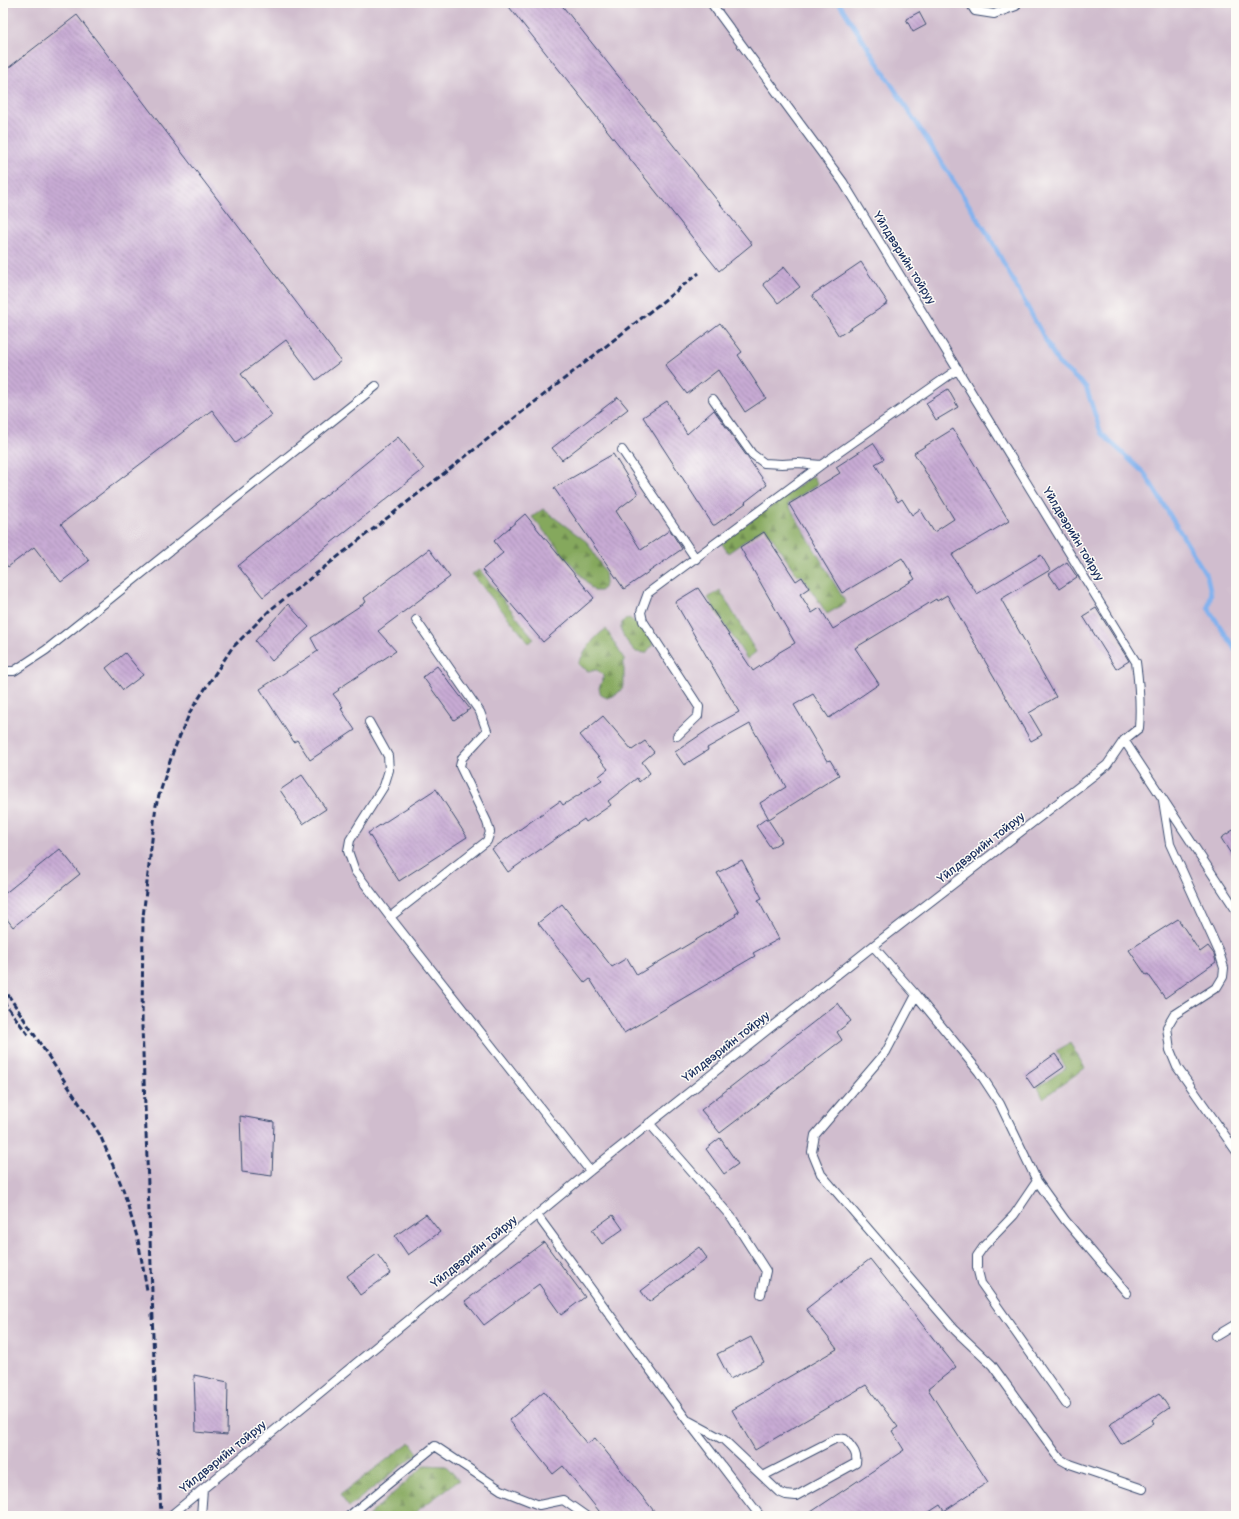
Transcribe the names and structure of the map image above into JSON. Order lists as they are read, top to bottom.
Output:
{
  "streets": {
    "lane": ["Үйлдвэрийн тойруу"]
  }
}
